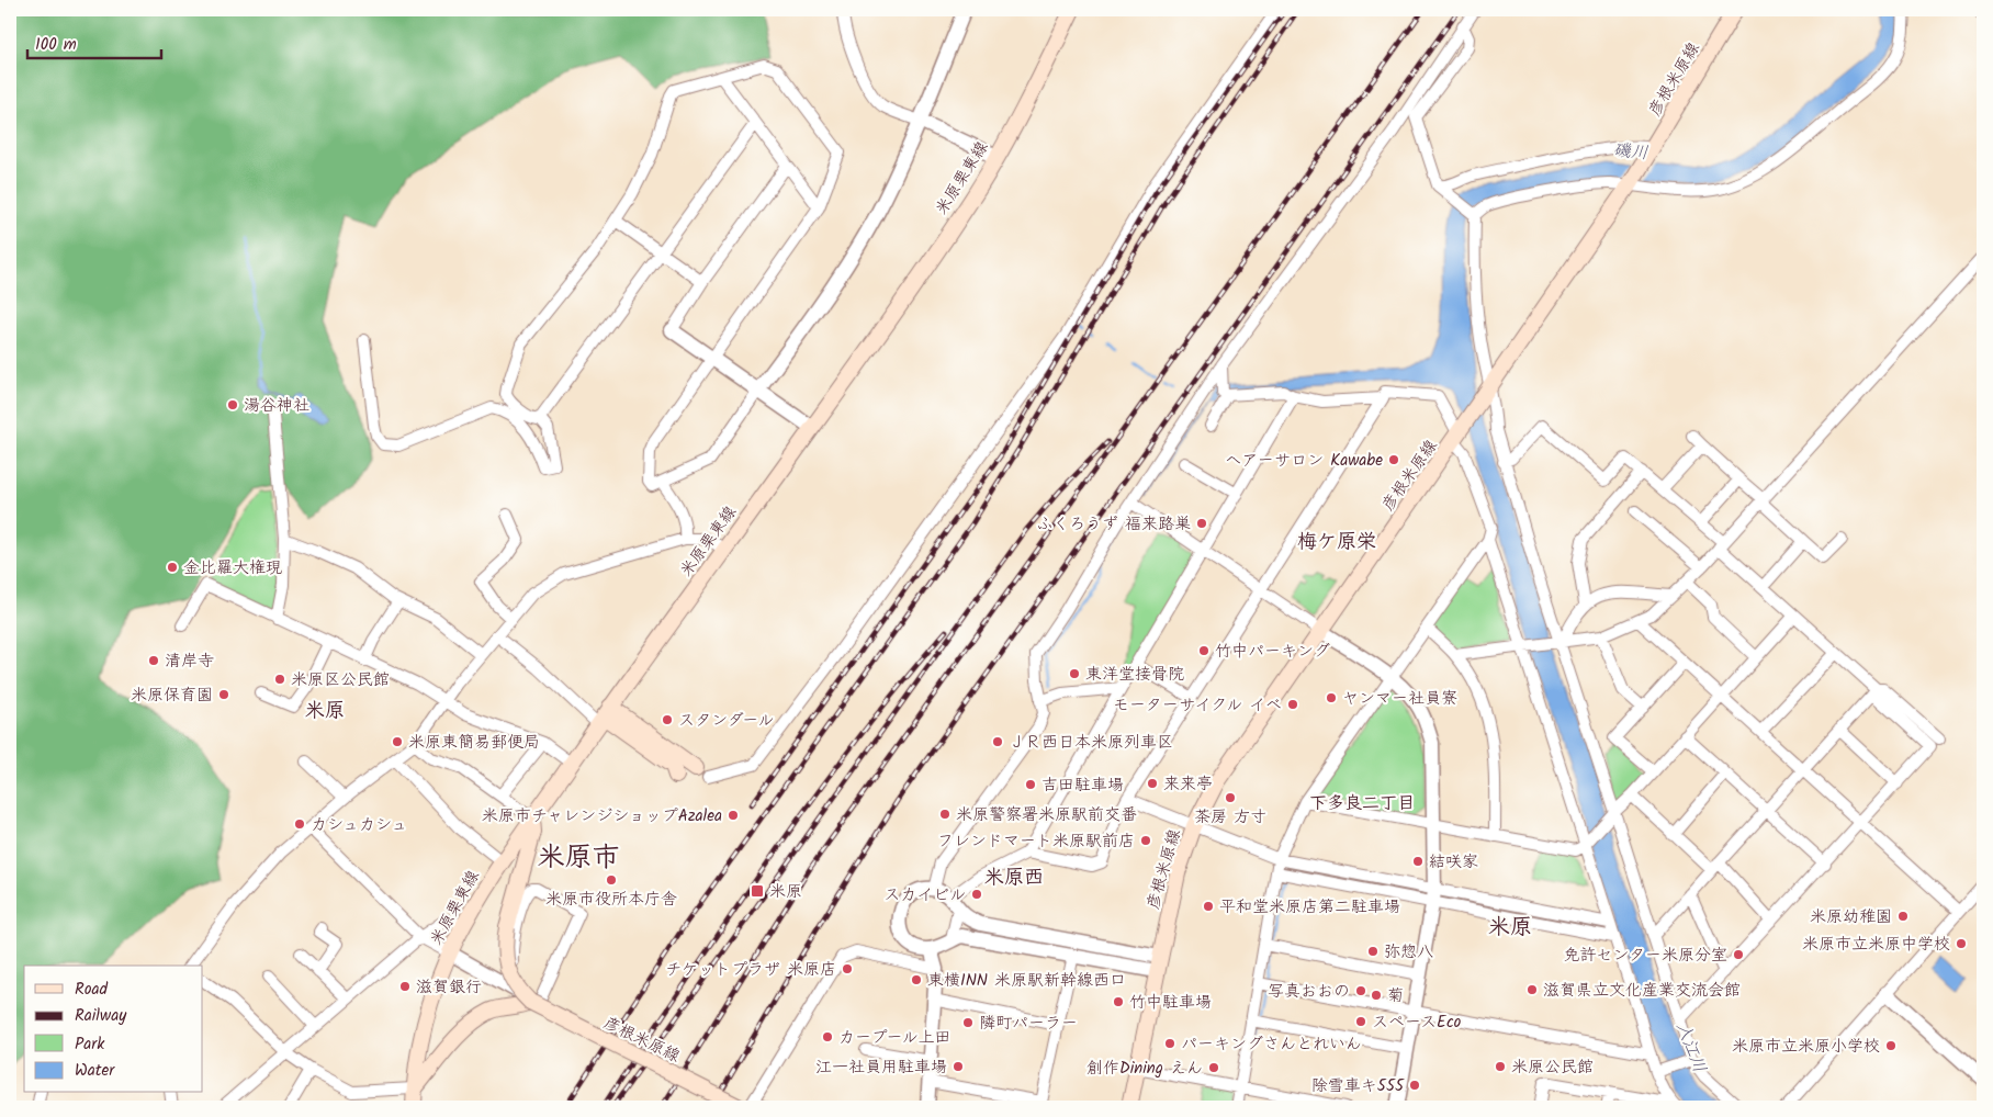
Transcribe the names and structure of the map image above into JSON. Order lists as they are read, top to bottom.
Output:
{
  "streets": {
    "main road": ["彦根米原線", "米原栗東線"]
  },
  "crossings": [
    ["彦根米原線", "米原栗東線"]
  ],
  "districts": [
    "梅ケ原栄",
    "米原",
    "下多良二丁目",
    "米原市",
    "米原西",
    "米原"
  ],
  "water": ["磯川", "入江川"],
  "places": {
    "other": [
      "湯谷神社",
      "ヘアーサロン Kawabe",
      "ふくろうず 福来路巣",
      "金比羅大権現",
      "竹中パーキング",
      "清岸寺",
      "東洋堂接骨院",
      "米原区公民館",
      "米原保育園",
      "ヤンマー社員寮",
      "モーターサイクル イベ",
      "スタンダール",
      "米原東簡易郵便局",
      "ＪＲ西日本米原列車区",
      "来来亭",
      "吉田駐車場",
      "茶房 方寸",
      "米原警察署米原駅前交番",
      "米原市チャレンジショップAzalea",
      "カシュカシュ",
      "フレンドマート米原駅前店",
      "結咲家",
      "米原市役所本庁舎",
      "スカイビル",
      "平和堂米原店第二駐車場",
      "米原幼稚園",
      "米原市立米原中学校",
      "弥惣八",
      "免許センター米原分室",
      "チケットプラザ 米原店",
      "東横INN 米原駅新幹線西口",
      "滋賀銀行",
      "滋賀県立文化産業交流会館",
      "写真おおの",
      "菊",
      "竹中駐車場",
      "スペースEco",
      "隣町パーラー",
      "カープール上田",
      "パーキングさんとれいん",
      "米原市立米原小学校",
      "江一社員用駐車場",
      "米原公民館",
      "創作Dining えん",
      "除雪車キ555"
    ],
    "transit": ["米原"]
  },
  "legend": [
    "Road",
    "Railway",
    "Park",
    "Water"
  ],
  "scale_bar": "100 m"
}
